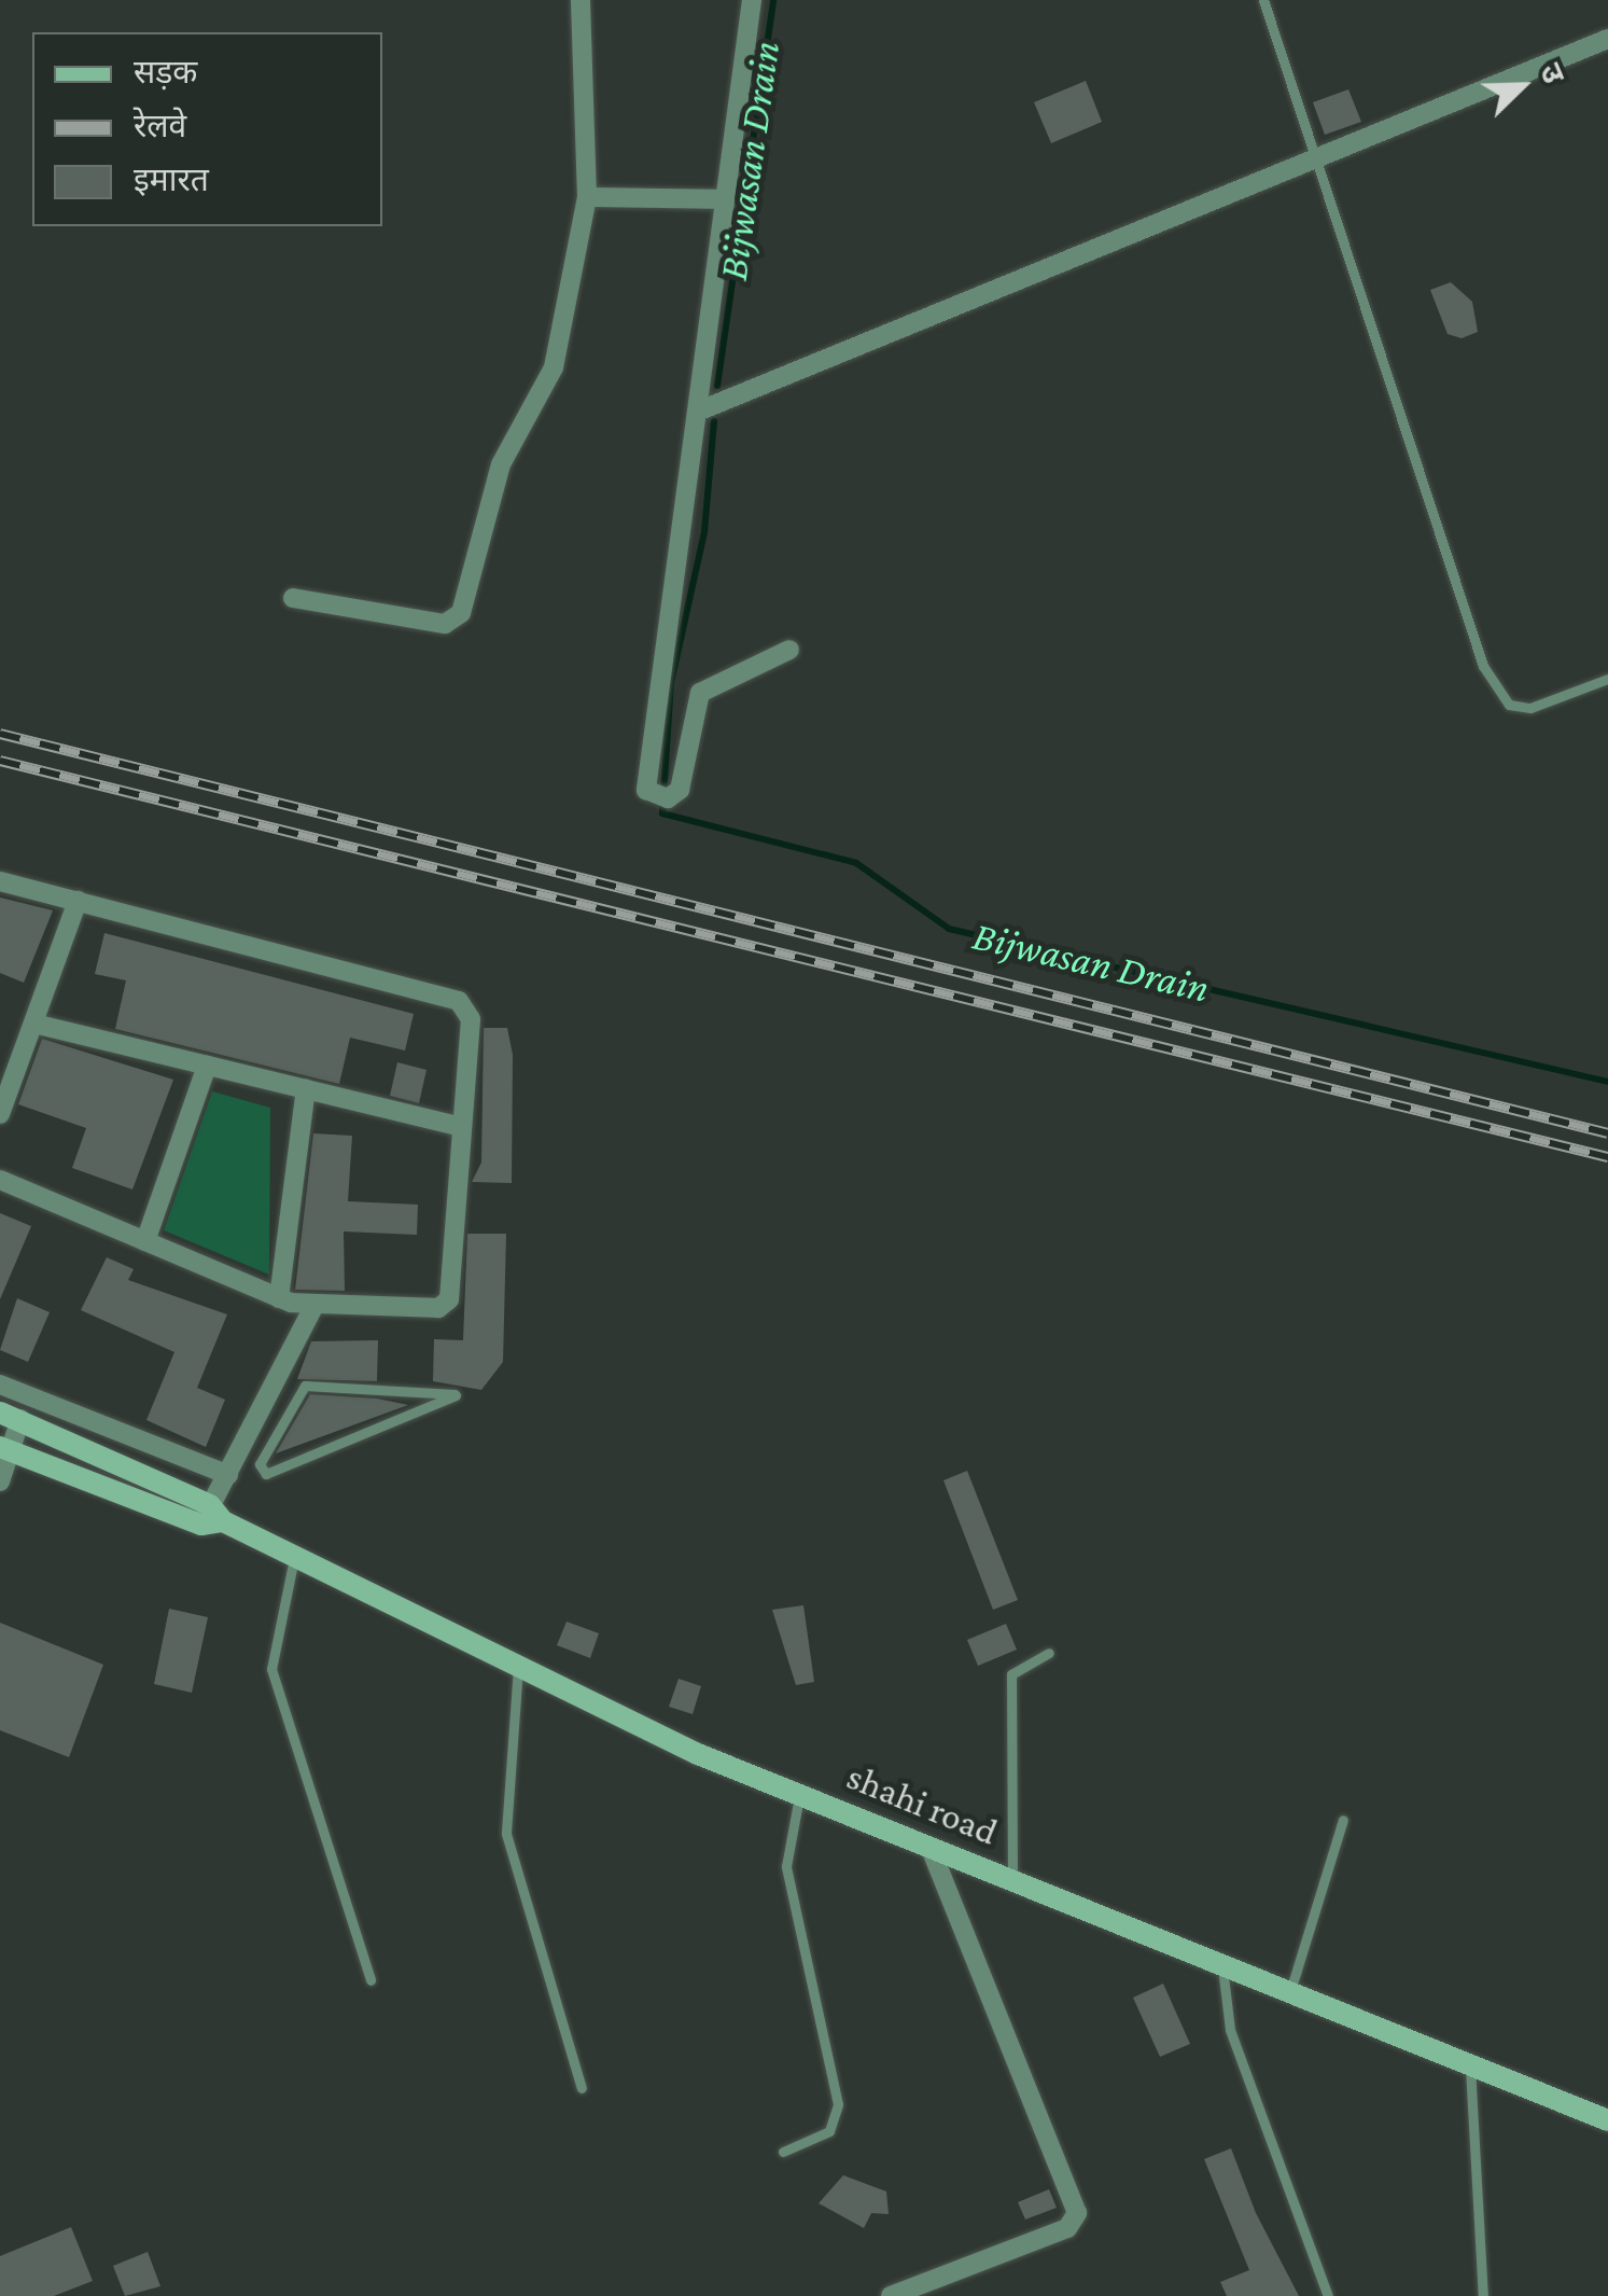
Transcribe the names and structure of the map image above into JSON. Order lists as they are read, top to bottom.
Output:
{
  "streets": {
    "street": ["shahi road"]
  },
  "water": ["Bijwasan Drain"],
  "legend": ["सड़क", "रेलवे", "इमारत"],
  "north": "top right"
}
